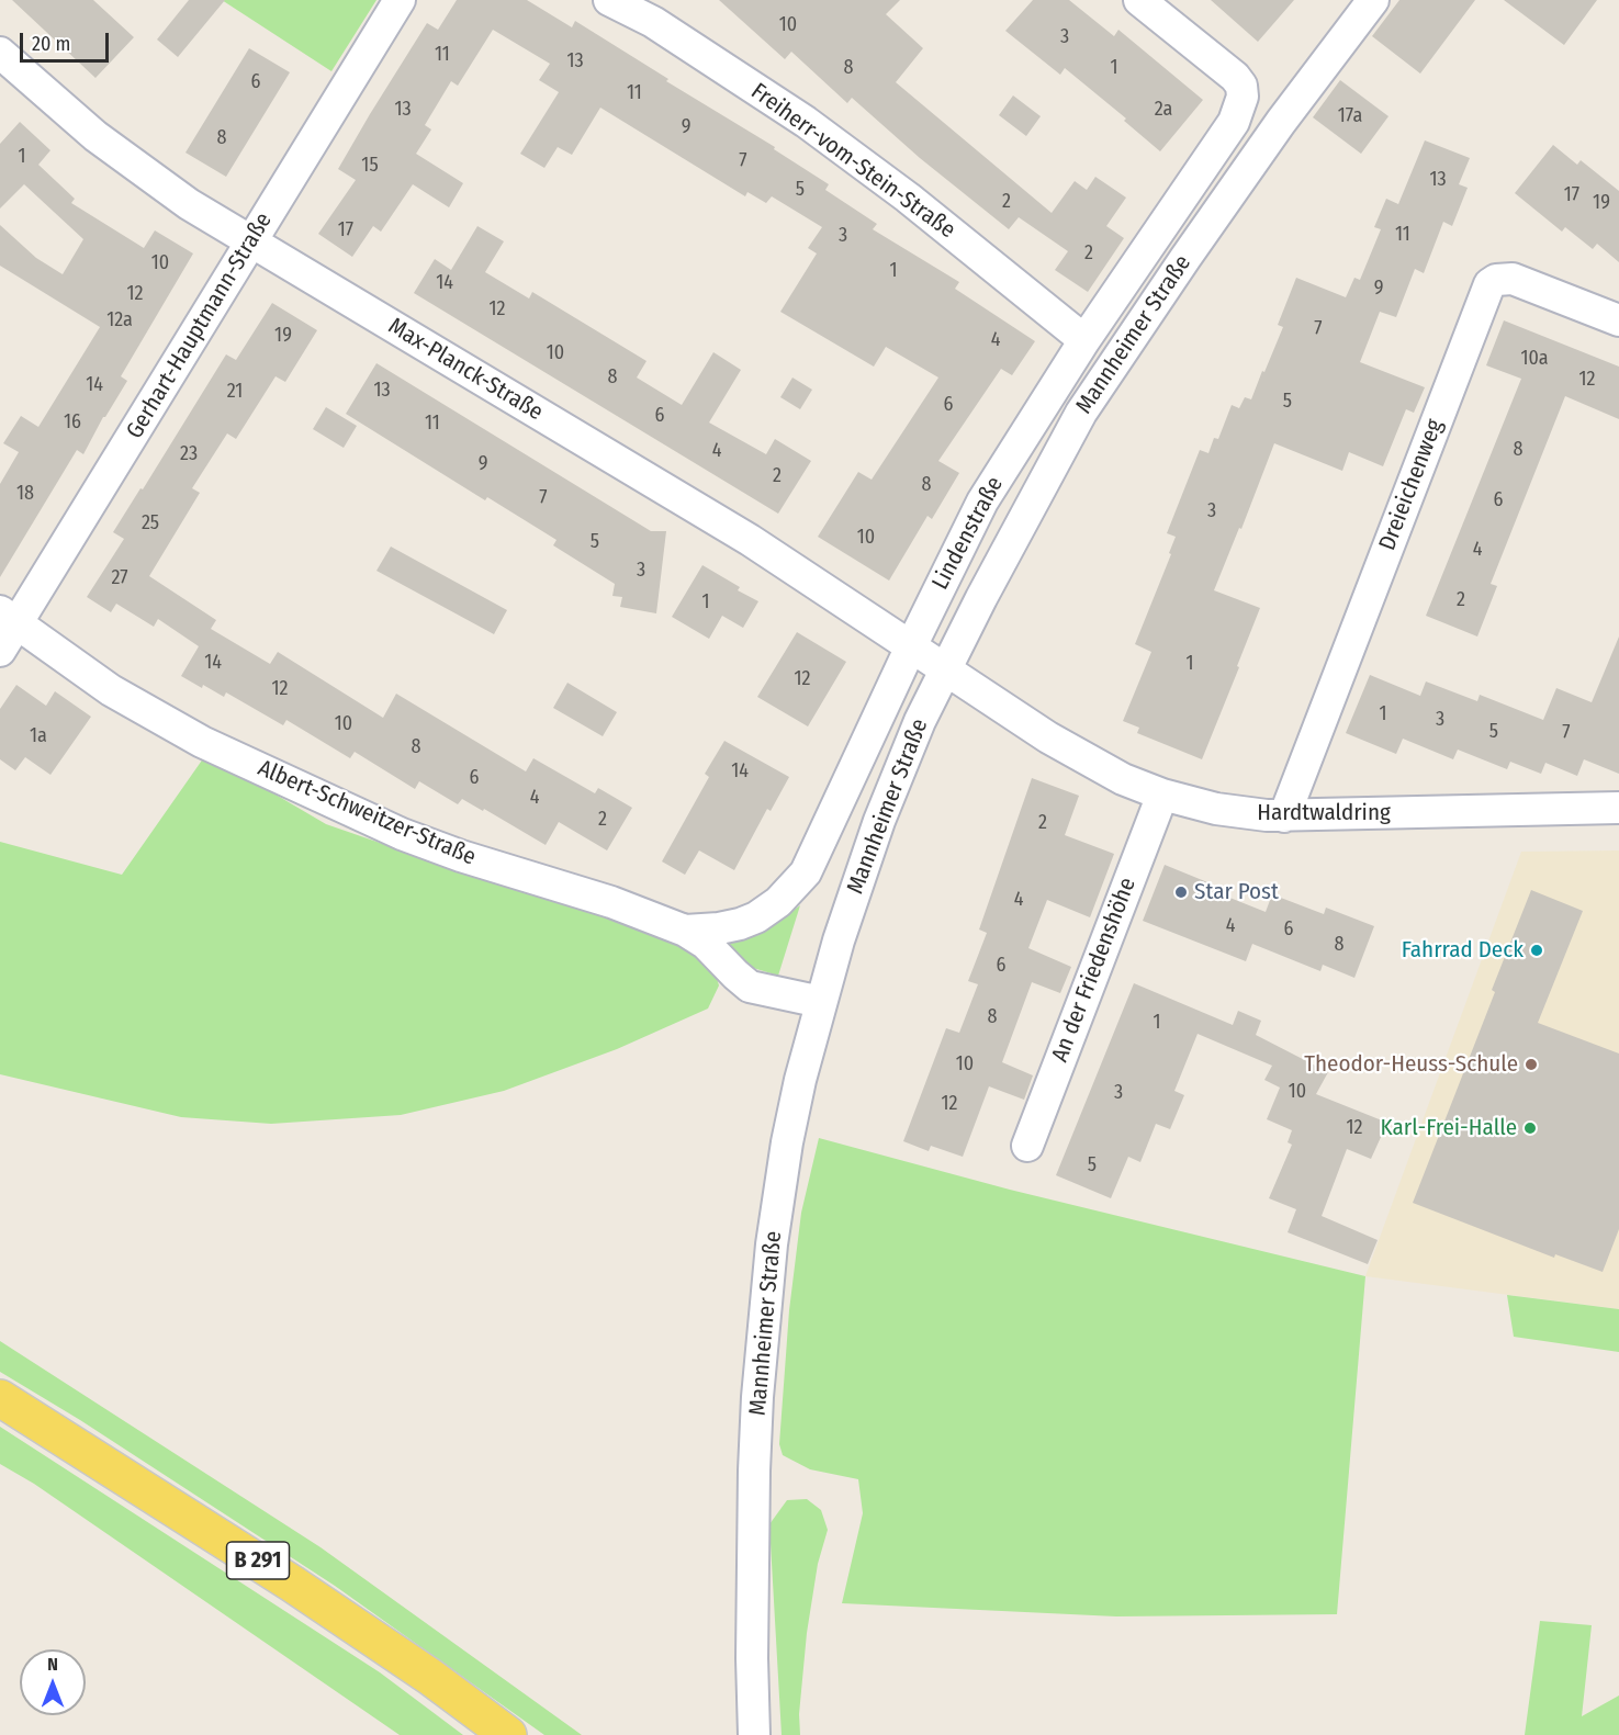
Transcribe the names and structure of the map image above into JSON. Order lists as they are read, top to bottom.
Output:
{
  "streets": {
    "main road": ["B 291"],
    "street": [
      "Freiherr-vom-Stein-Straße",
      "Gerhart-Hauptmann-Straße",
      "Mannheimer Straße",
      "Max-Planck-Straße",
      "Dreieichenweg",
      "Lindenstraße",
      "Albert-Schweitzer-Straße",
      "Hardtwaldring",
      "An der Friedenshöhe"
    ]
  },
  "crossings": [
    ["Freiherr-vom-Stein-Straße", "Lindenstraße"],
    ["Gerhart-Hauptmann-Straße", "Max-Planck-Straße"],
    ["Gerhart-Hauptmann-Straße", "Albert-Schweitzer-Straße"],
    ["Mannheimer Straße", "Max-Planck-Straße"],
    ["Mannheimer Straße", "Albert-Schweitzer-Straße"],
    ["Mannheimer Straße", "Hardtwaldring"],
    ["Max-Planck-Straße", "Lindenstraße"],
    ["Max-Planck-Straße", "Hardtwaldring"],
    ["Dreieichenweg", "Hardtwaldring"],
    ["Lindenstraße", "Albert-Schweitzer-Straße"],
    ["Hardtwaldring", "An der Friedenshöhe"]
  ],
  "places": [
    "Star Post",
    "Fahrrad Deck",
    "Theodor-Heuss-Schule",
    "Karl-Frei-Halle"
  ],
  "house_numbers": [
    "10",
    "3",
    "11",
    "13",
    "8",
    "1",
    "6",
    "11",
    "13",
    "2a",
    "17a",
    "9",
    "8",
    "1",
    "7",
    "15",
    "13",
    "5",
    "17",
    "2",
    "19",
    "17",
    "11",
    "3",
    "2",
    "10",
    "1",
    "14",
    "9",
    "12",
    "12",
    "12a",
    "7",
    "19",
    "4",
    "10",
    "10a",
    "8",
    "12",
    "14",
    "13",
    "21",
    "5",
    "6",
    "6",
    "16",
    "11",
    "8",
    "4",
    "23",
    "9",
    "2",
    "8",
    "18",
    "7",
    "6",
    "3",
    "25",
    "10",
    "5",
    "4",
    "3",
    "27",
    "2",
    "1",
    "14",
    "1",
    "12",
    "12",
    "1",
    "3",
    "10",
    "5",
    "7",
    "1a",
    "8",
    "14",
    "6",
    "4",
    "2",
    "2",
    "4",
    "4",
    "6",
    "8",
    "6",
    "8",
    "1",
    "10",
    "10",
    "3",
    "12",
    "12",
    "5"
  ],
  "scale_bar": "20 m",
  "north": "top"
}
